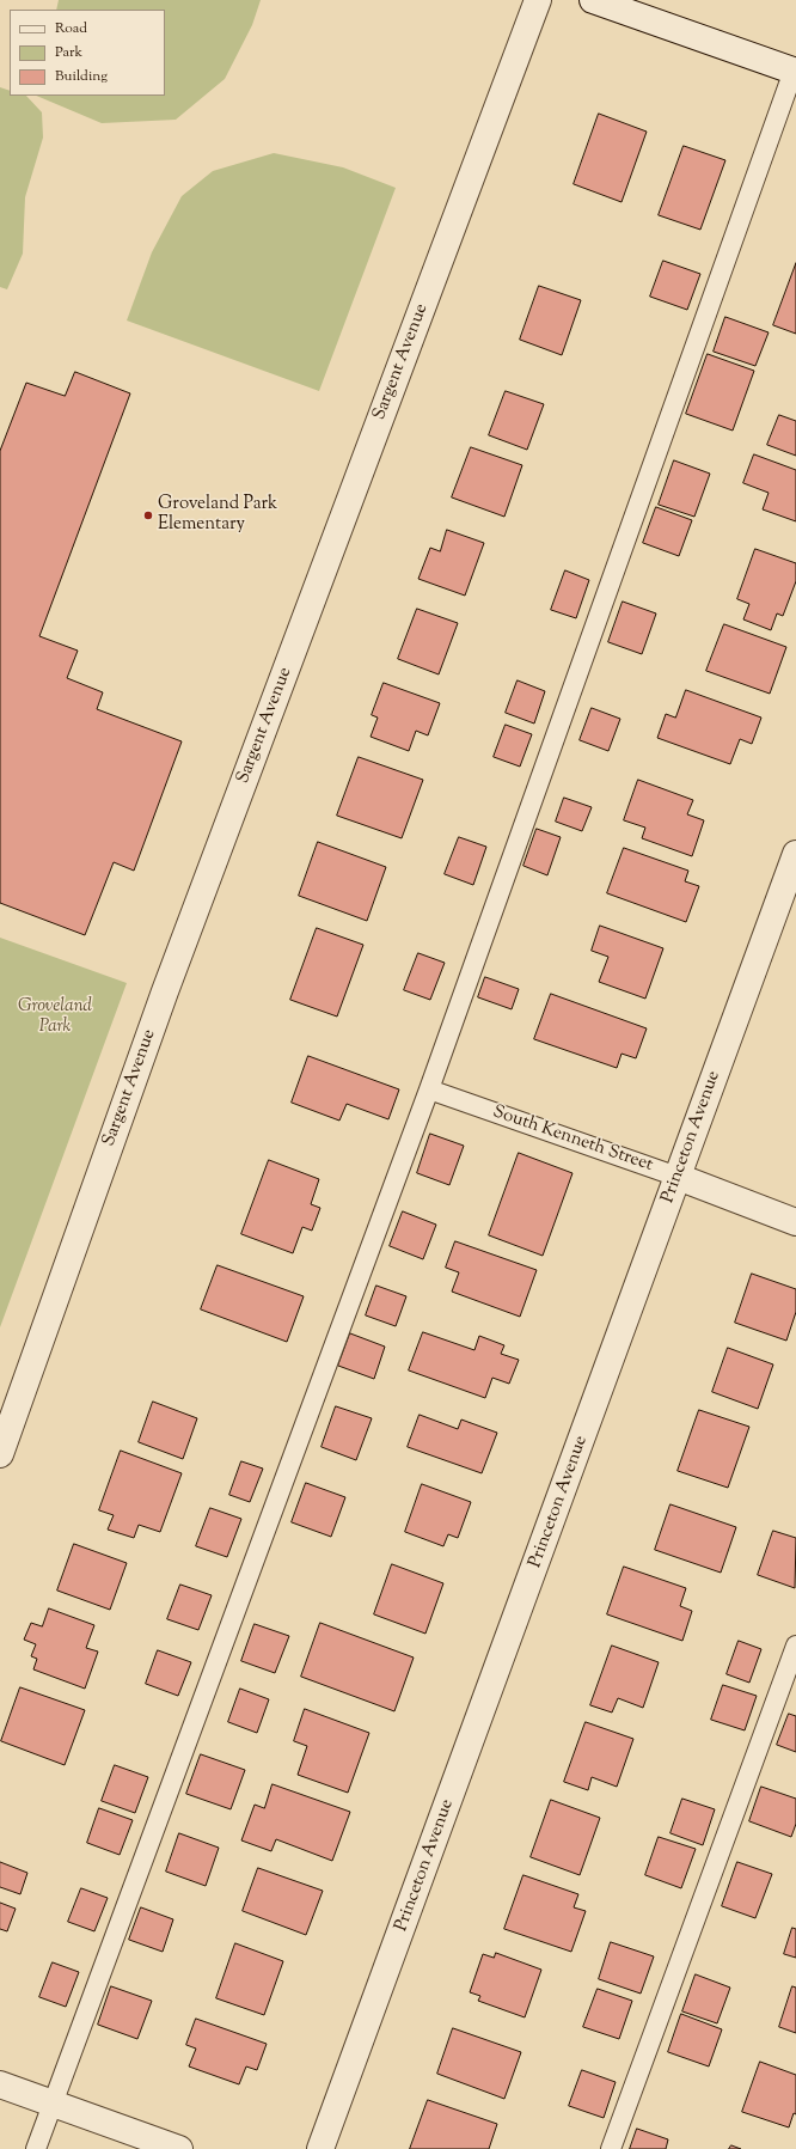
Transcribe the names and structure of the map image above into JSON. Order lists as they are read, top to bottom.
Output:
{
  "streets": {
    "street": ["Sargent Avenue", "Princeton Avenue", "South Kenneth Street"]
  },
  "crossings": [
    ["Princeton Avenue", "South Kenneth Street"]
  ],
  "parks": ["Groveland Park"],
  "places": ["Groveland Park Elementary"],
  "legend": ["Road", "Park", "Building"]
}
